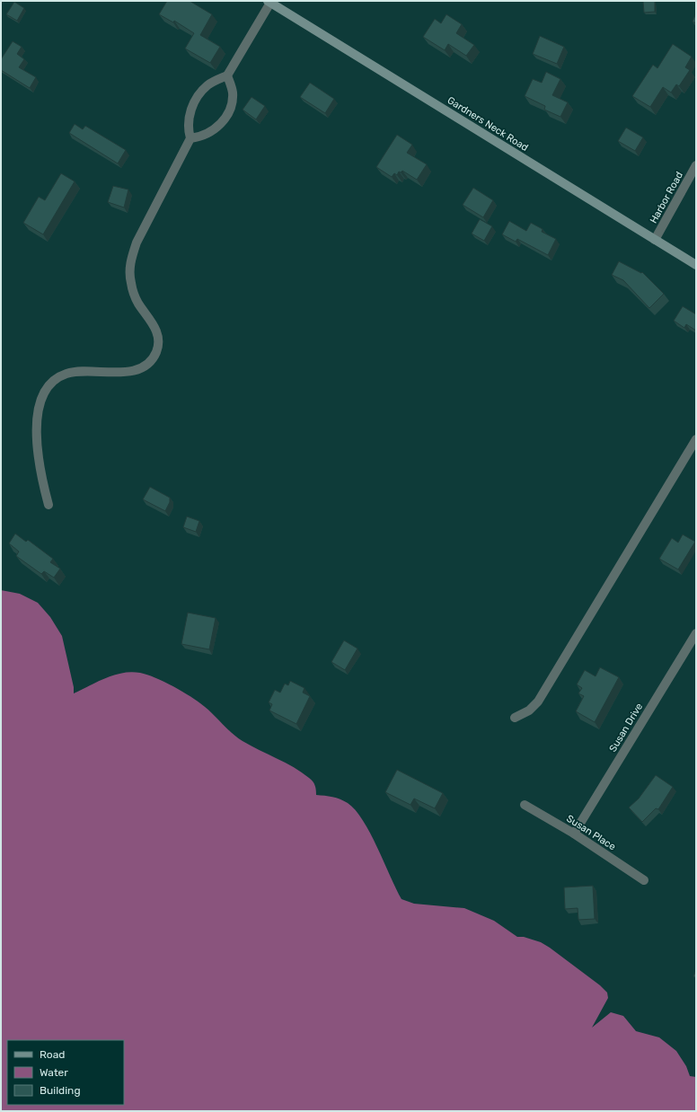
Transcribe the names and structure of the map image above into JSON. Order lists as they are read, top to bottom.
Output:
{
  "streets": {
    "street": [
      "Gardners Neck Road",
      "Harbor Road",
      "Susan Drive",
      "Susan Place"
    ]
  },
  "crossings": [
    ["Gardners Neck Road", "Harbor Road"],
    ["Susan Drive", "Susan Place"]
  ],
  "legend": ["Road", "Water", "Building"]
}
